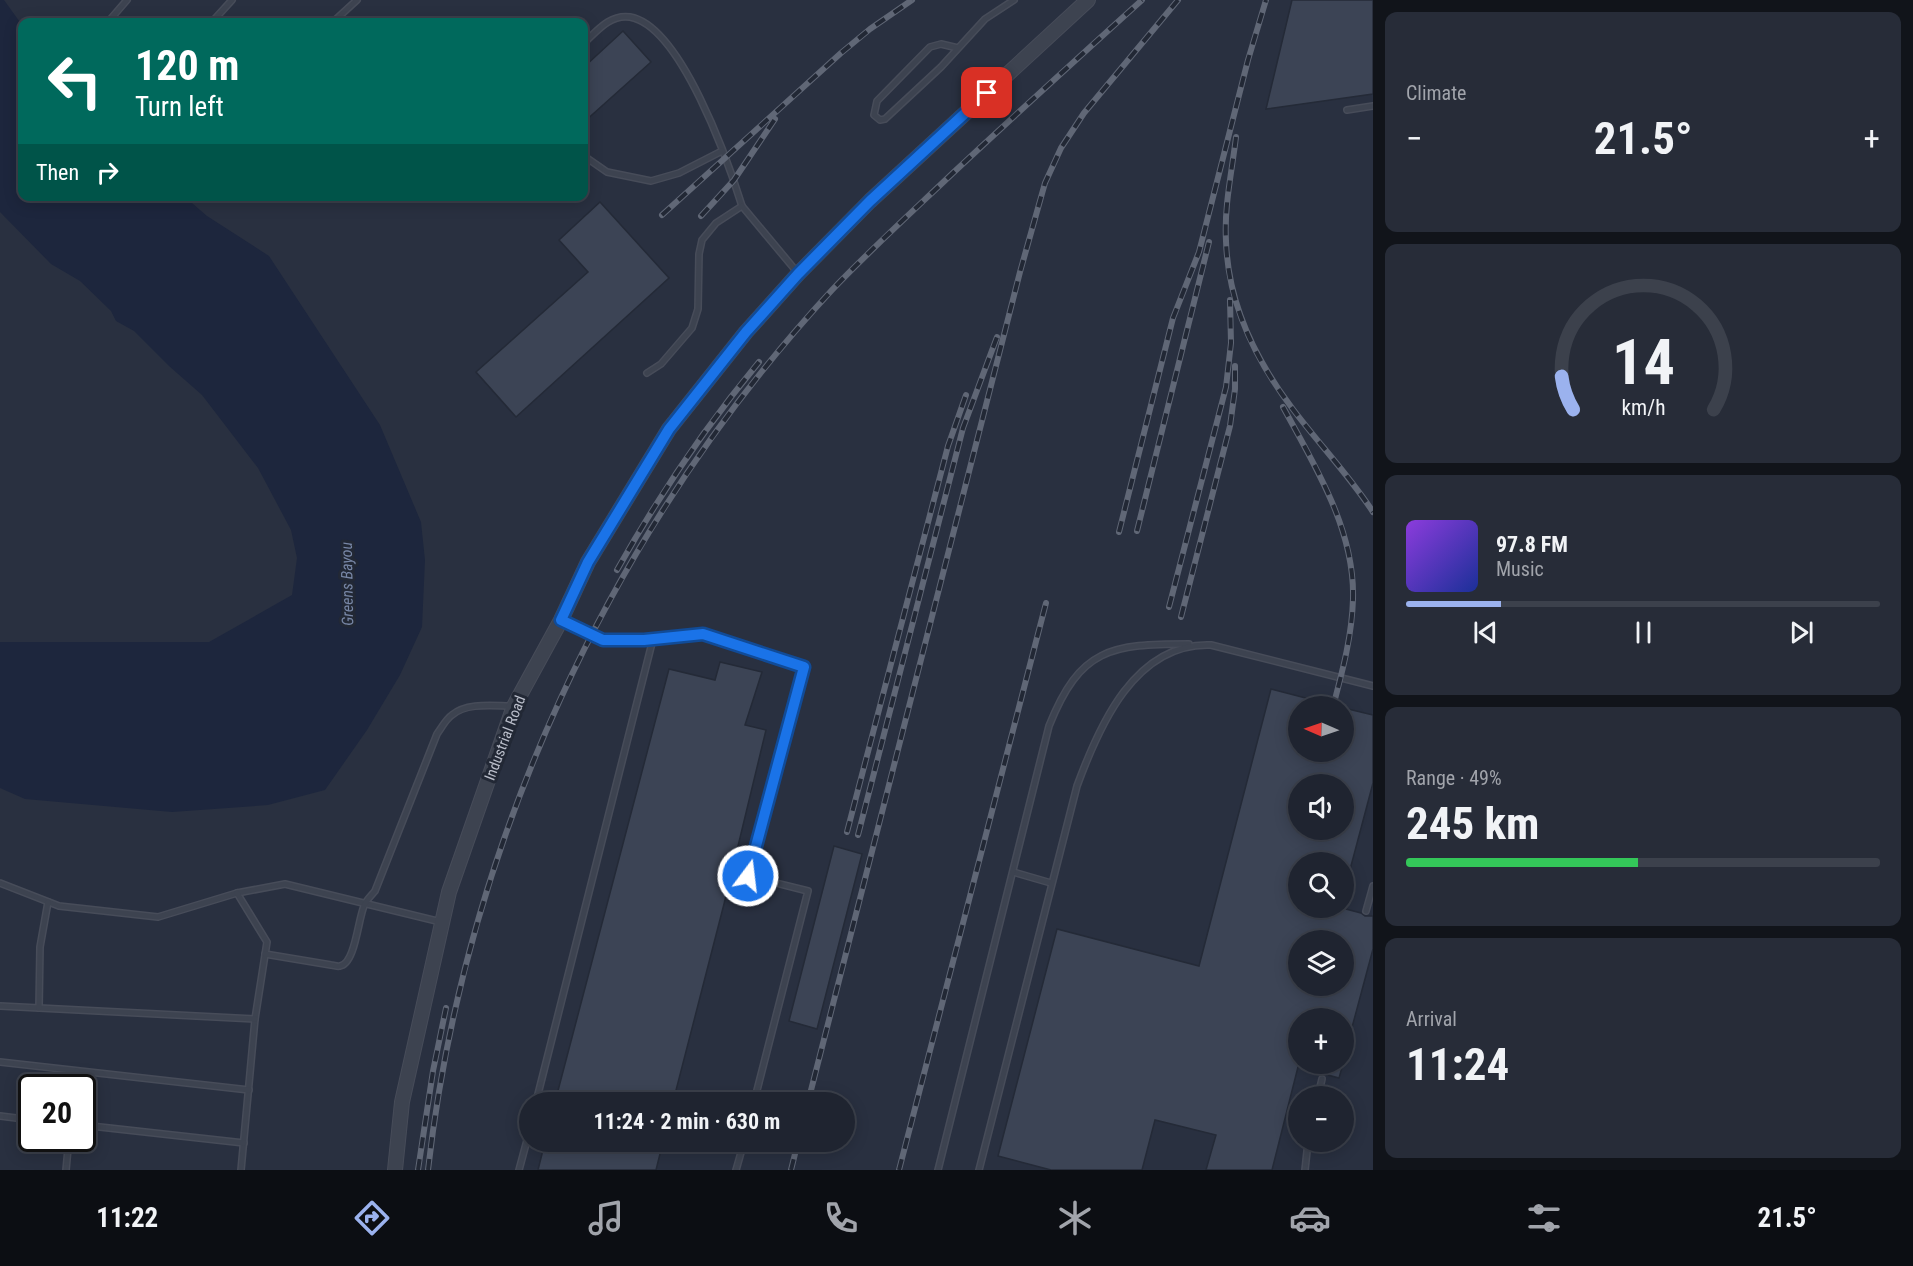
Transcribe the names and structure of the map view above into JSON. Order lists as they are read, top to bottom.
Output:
{
  "streets": {
    "street": ["Industrial Road"]
  },
  "water": ["Greens Bayou"],
  "north": "left",
  "page": {
    "tile": [
      "Climate",
      ["Range · 49%", "245 km"],
      ["Arrival", "11:24"]
    ],
    "turn": ["120 m", "Turn left"],
    "heat": ["−", "21.5°", "+"],
    "then": "Then",
    "song": ["97.8 FM", "Music"],
    "map_buttons": ["+", "−"],
    "limit": "20",
    "trip": "11:24 · 2 min · 630 m",
    "tabs": ["11:22", "21.5°"],
    "gauge": ["14", "km/h"]
  }
}
